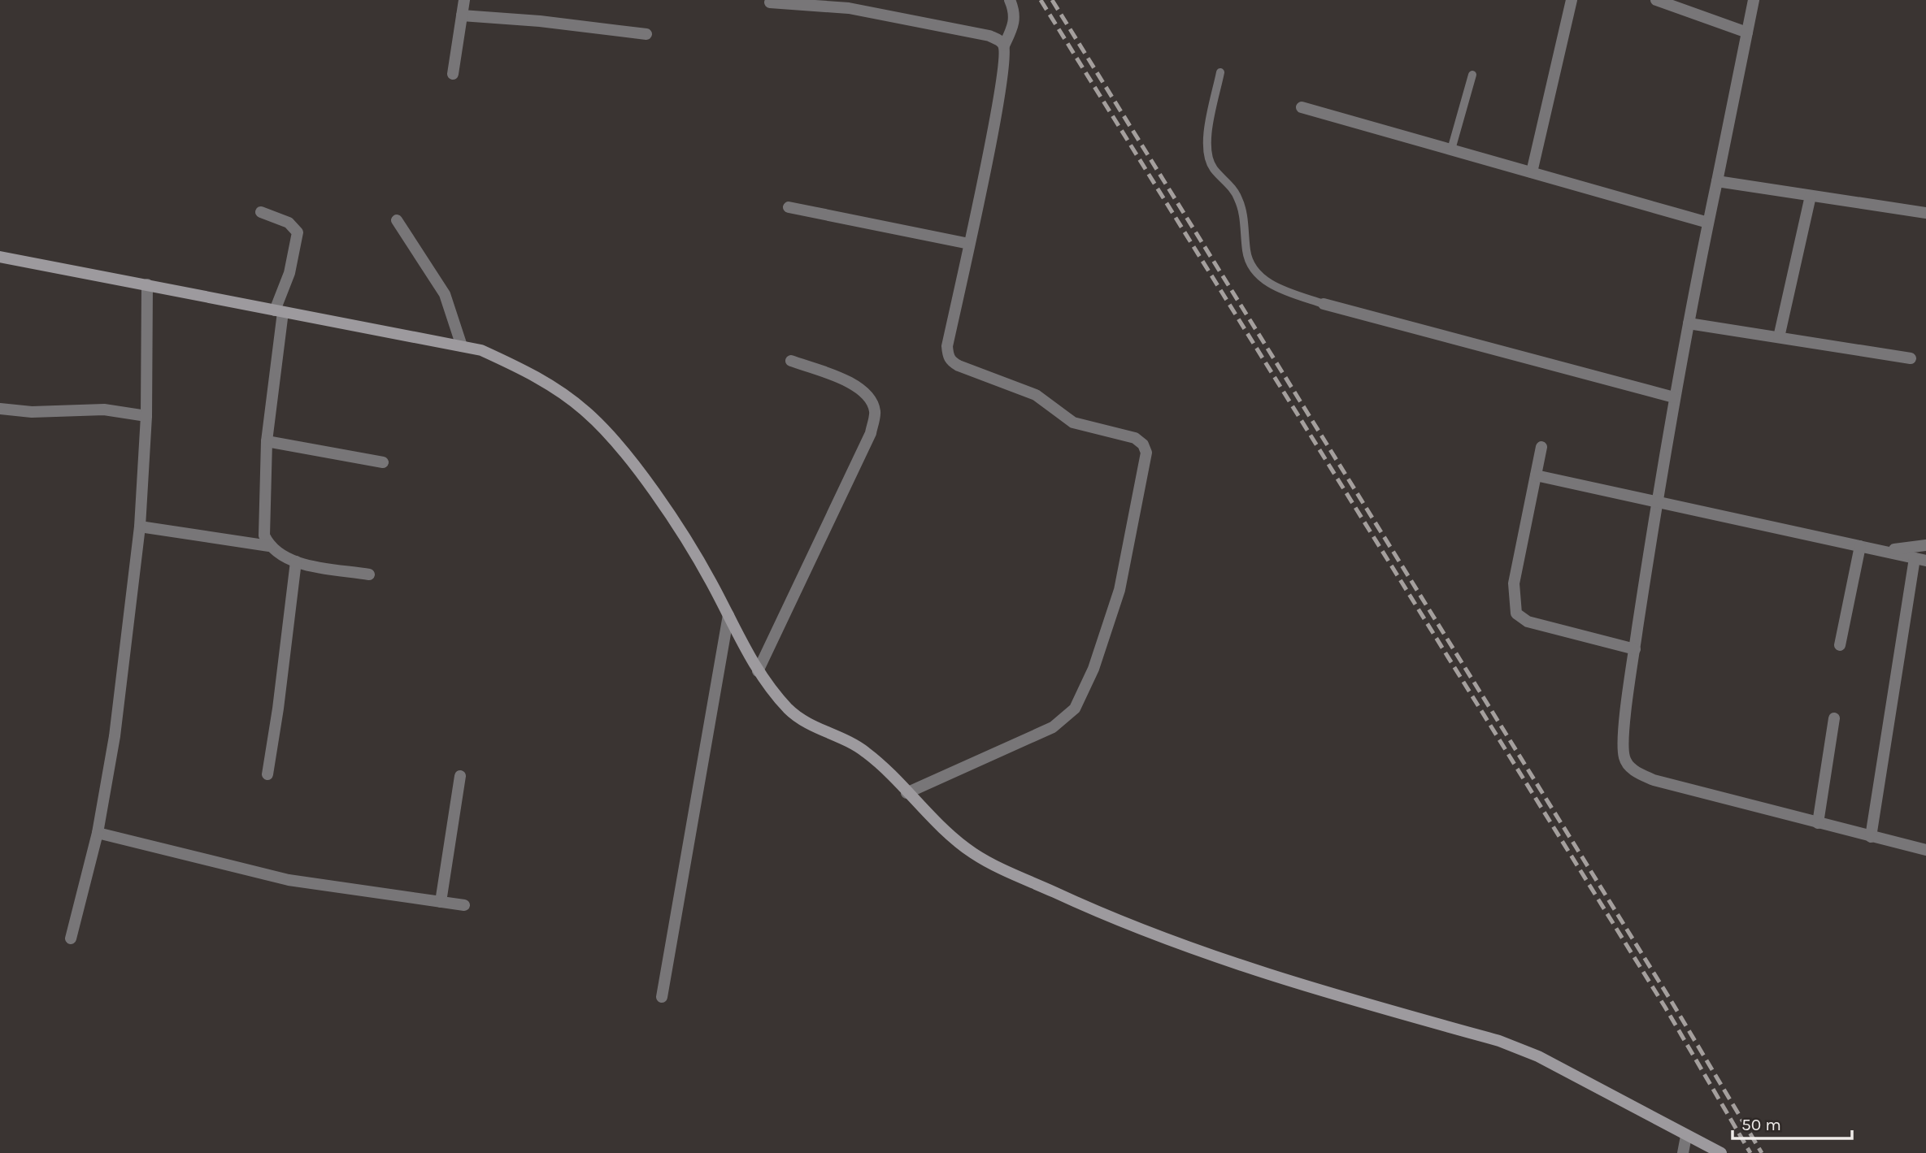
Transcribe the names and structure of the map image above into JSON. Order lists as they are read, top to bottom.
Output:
{
  "scale_bar": "50 m"
}
